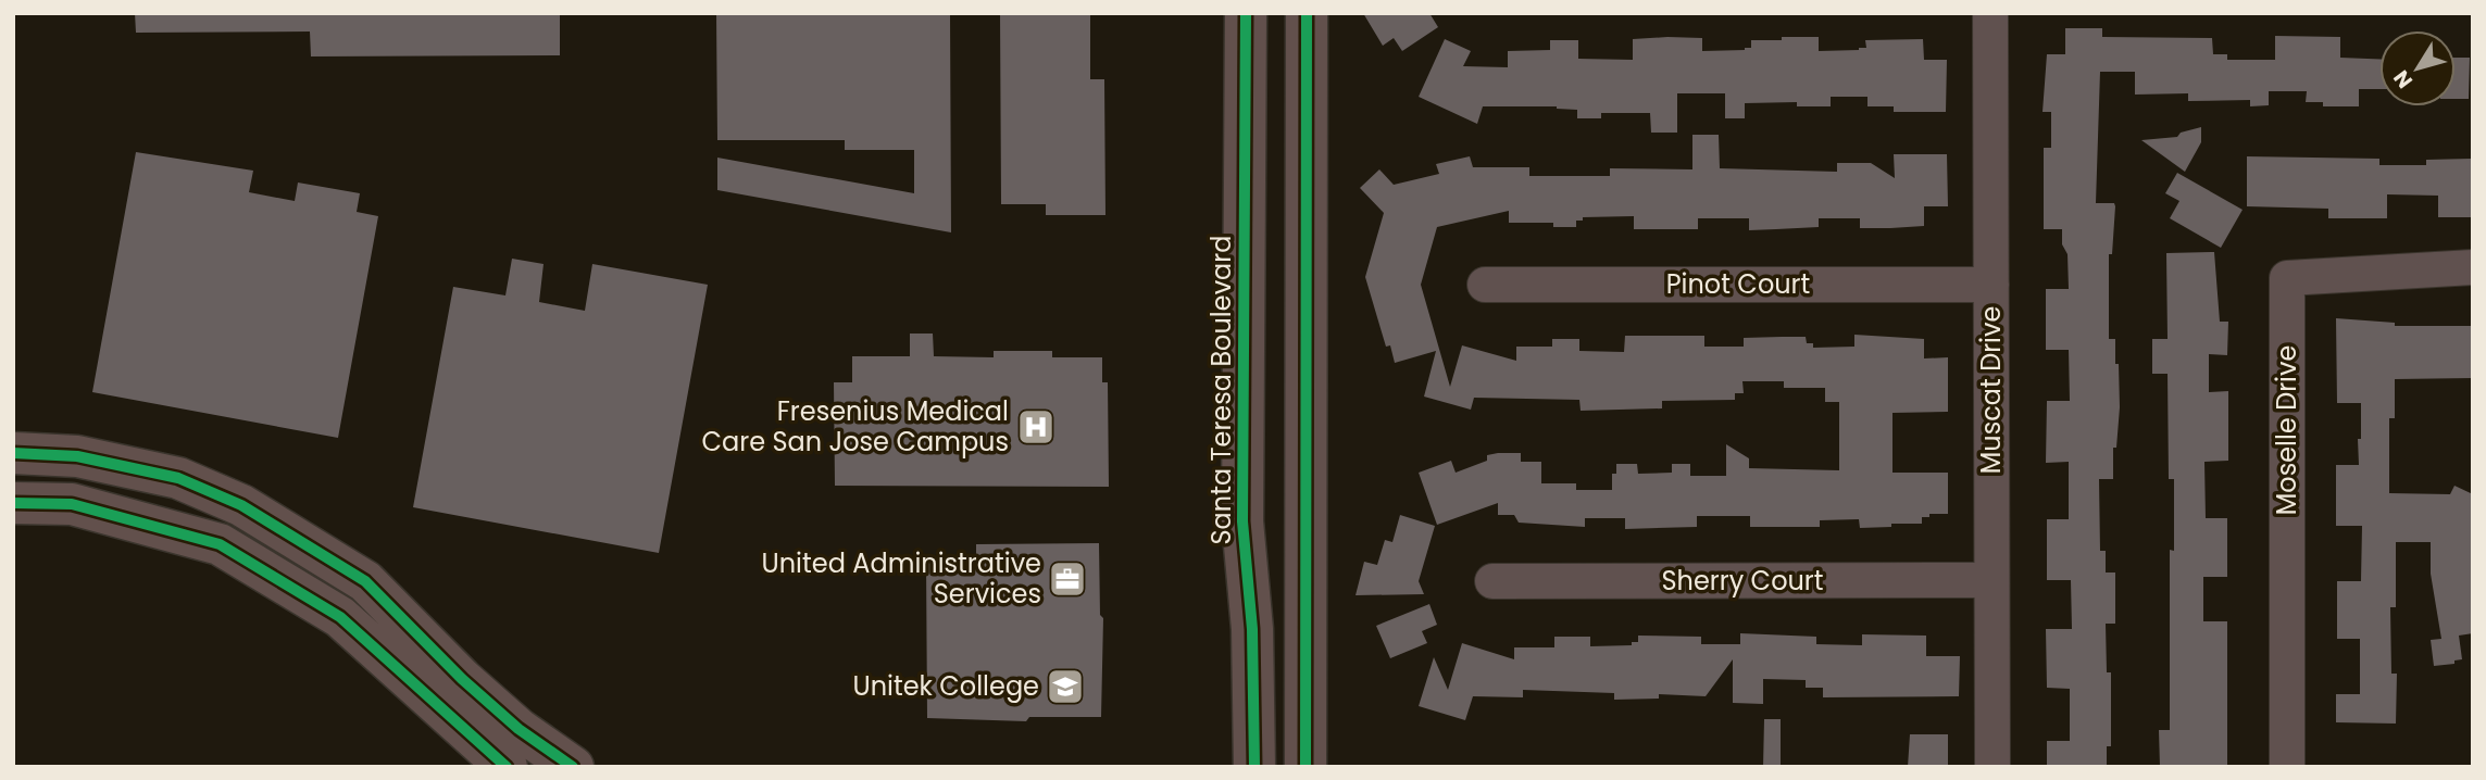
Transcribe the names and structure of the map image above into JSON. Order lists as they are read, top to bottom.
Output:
{
  "streets": {
    "main road": ["Santa Teresa Boulevard"],
    "street": [
      "Pinot Court",
      "Muscat Drive",
      "Moselle Drive",
      "Sherry Court"
    ]
  },
  "crossings": [
    ["Pinot Court", "Muscat Drive"],
    ["Muscat Drive", "Sherry Court"]
  ],
  "places": {
    "hospital": ["Fresenius Medical Care San Jose Campus"],
    "office": ["United Administrative Services"],
    "school or university": ["Unitek College"]
  },
  "north": "bottom left"
}
